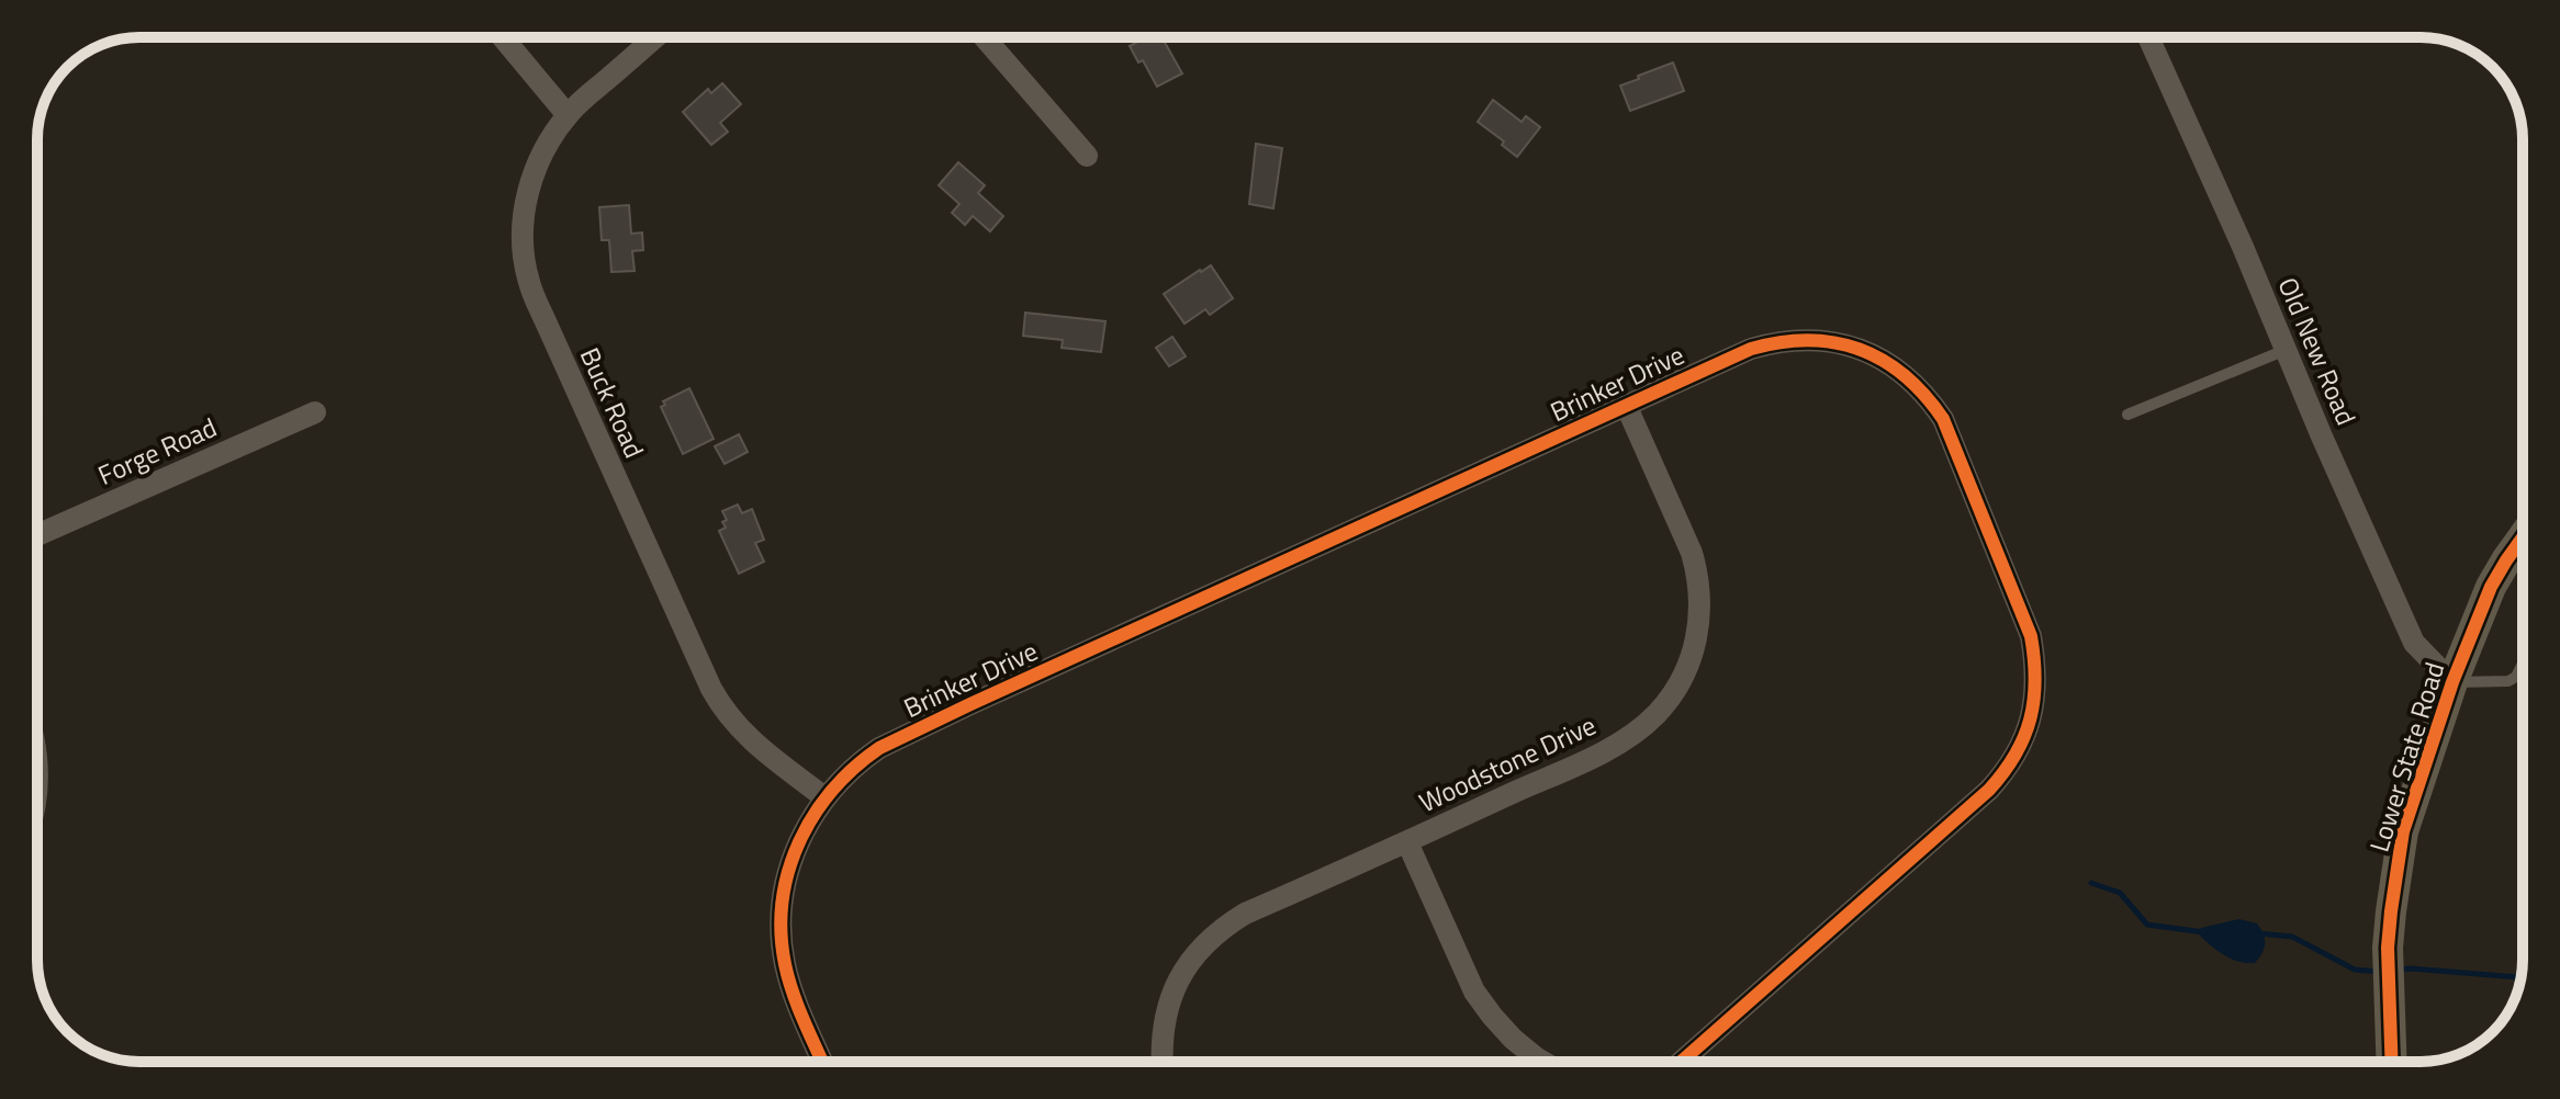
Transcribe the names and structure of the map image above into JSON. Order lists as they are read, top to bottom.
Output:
{
  "streets": {
    "street": [
      "Old New Road",
      "Brinker Drive",
      "Buck Road",
      "Forge Road",
      "Lower State Road",
      "Woodstone Drive"
    ]
  },
  "crossings": [
    ["Old New Road", "Lower State Road"],
    ["Brinker Drive", "Buck Road"],
    ["Brinker Drive", "Woodstone Drive"]
  ]
}
